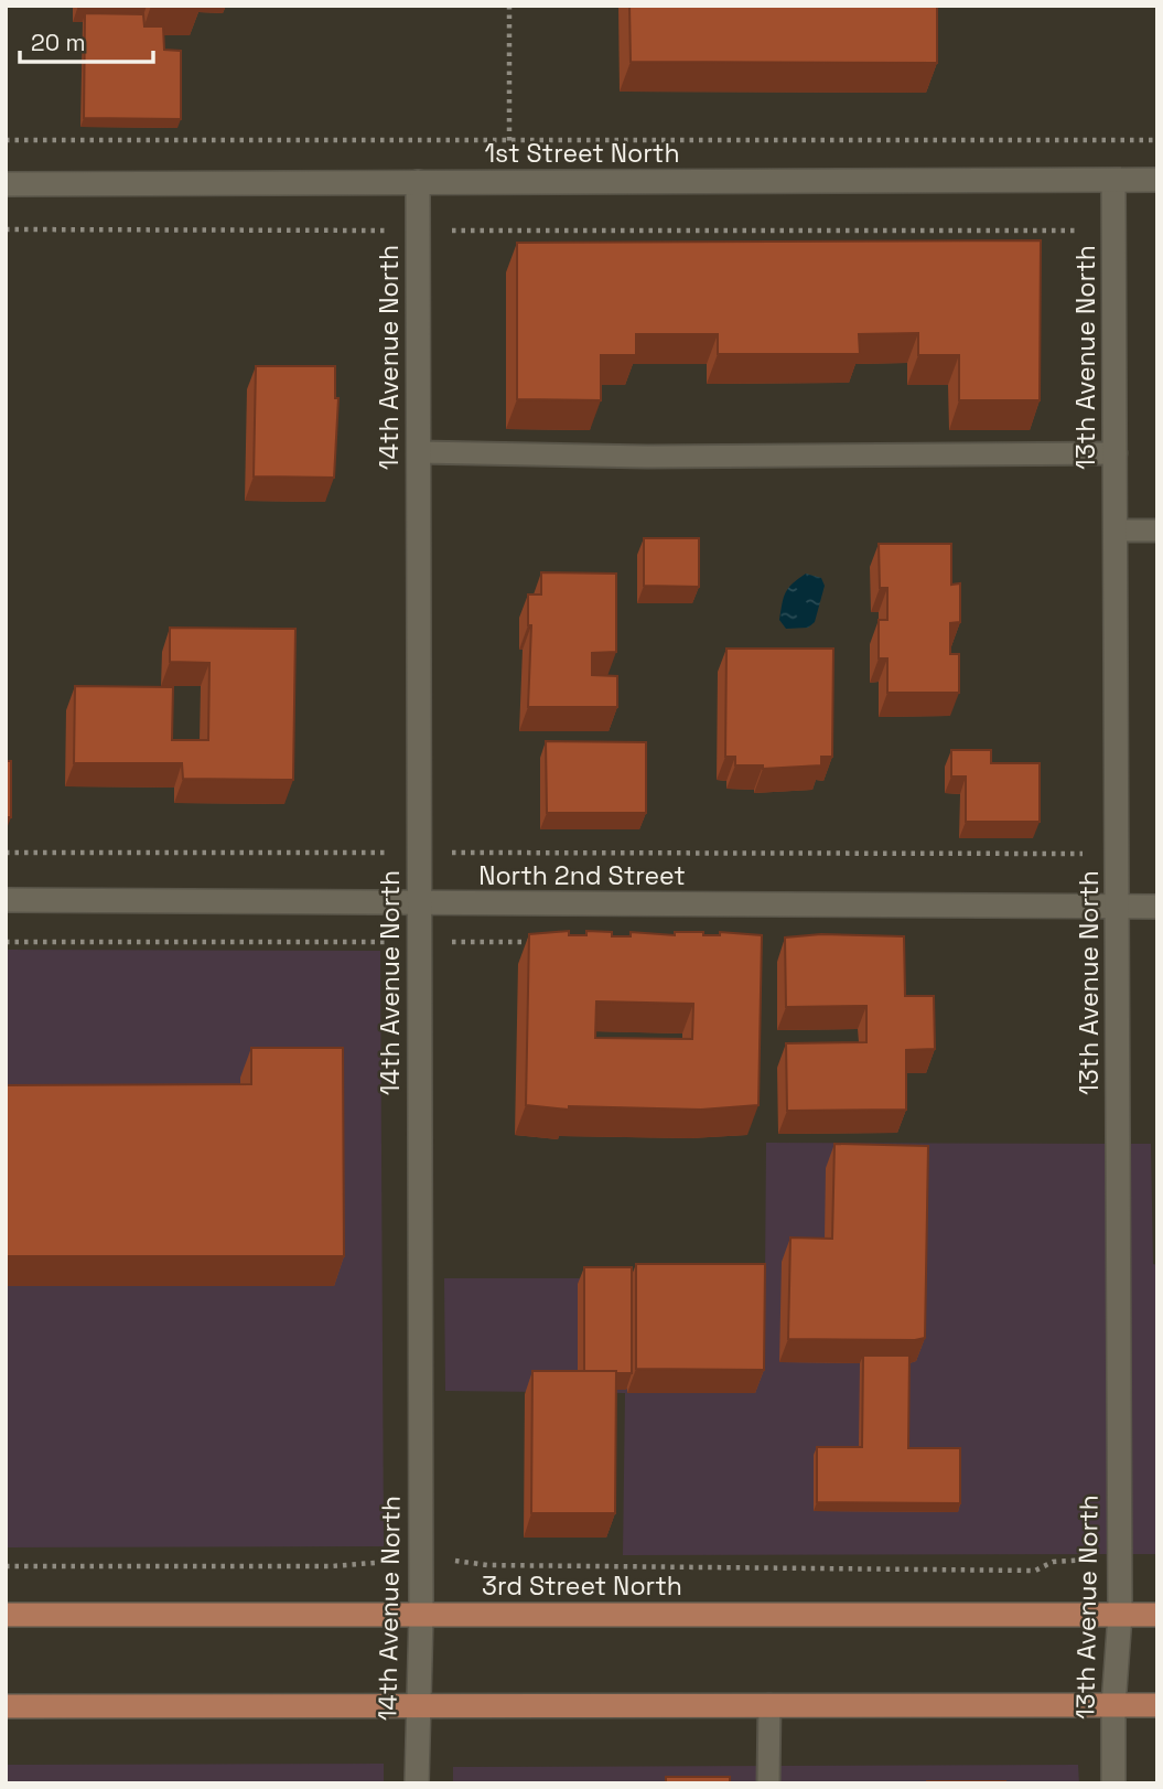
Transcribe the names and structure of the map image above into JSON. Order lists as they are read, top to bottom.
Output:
{
  "streets": {
    "main road": ["3rd Street North"],
    "street": [
      "1st Street North",
      "14th Avenue North",
      "13th Avenue North",
      "North 2nd Street"
    ]
  },
  "crossings": [
    ["1st Street North", "14th Avenue North"],
    ["1st Street North", "13th Avenue North"],
    ["14th Avenue North", "North 2nd Street"],
    ["14th Avenue North", "3rd Street North"],
    ["13th Avenue North", "North 2nd Street"],
    ["13th Avenue North", "3rd Street North"]
  ],
  "scale_bar": "20 m"
}
